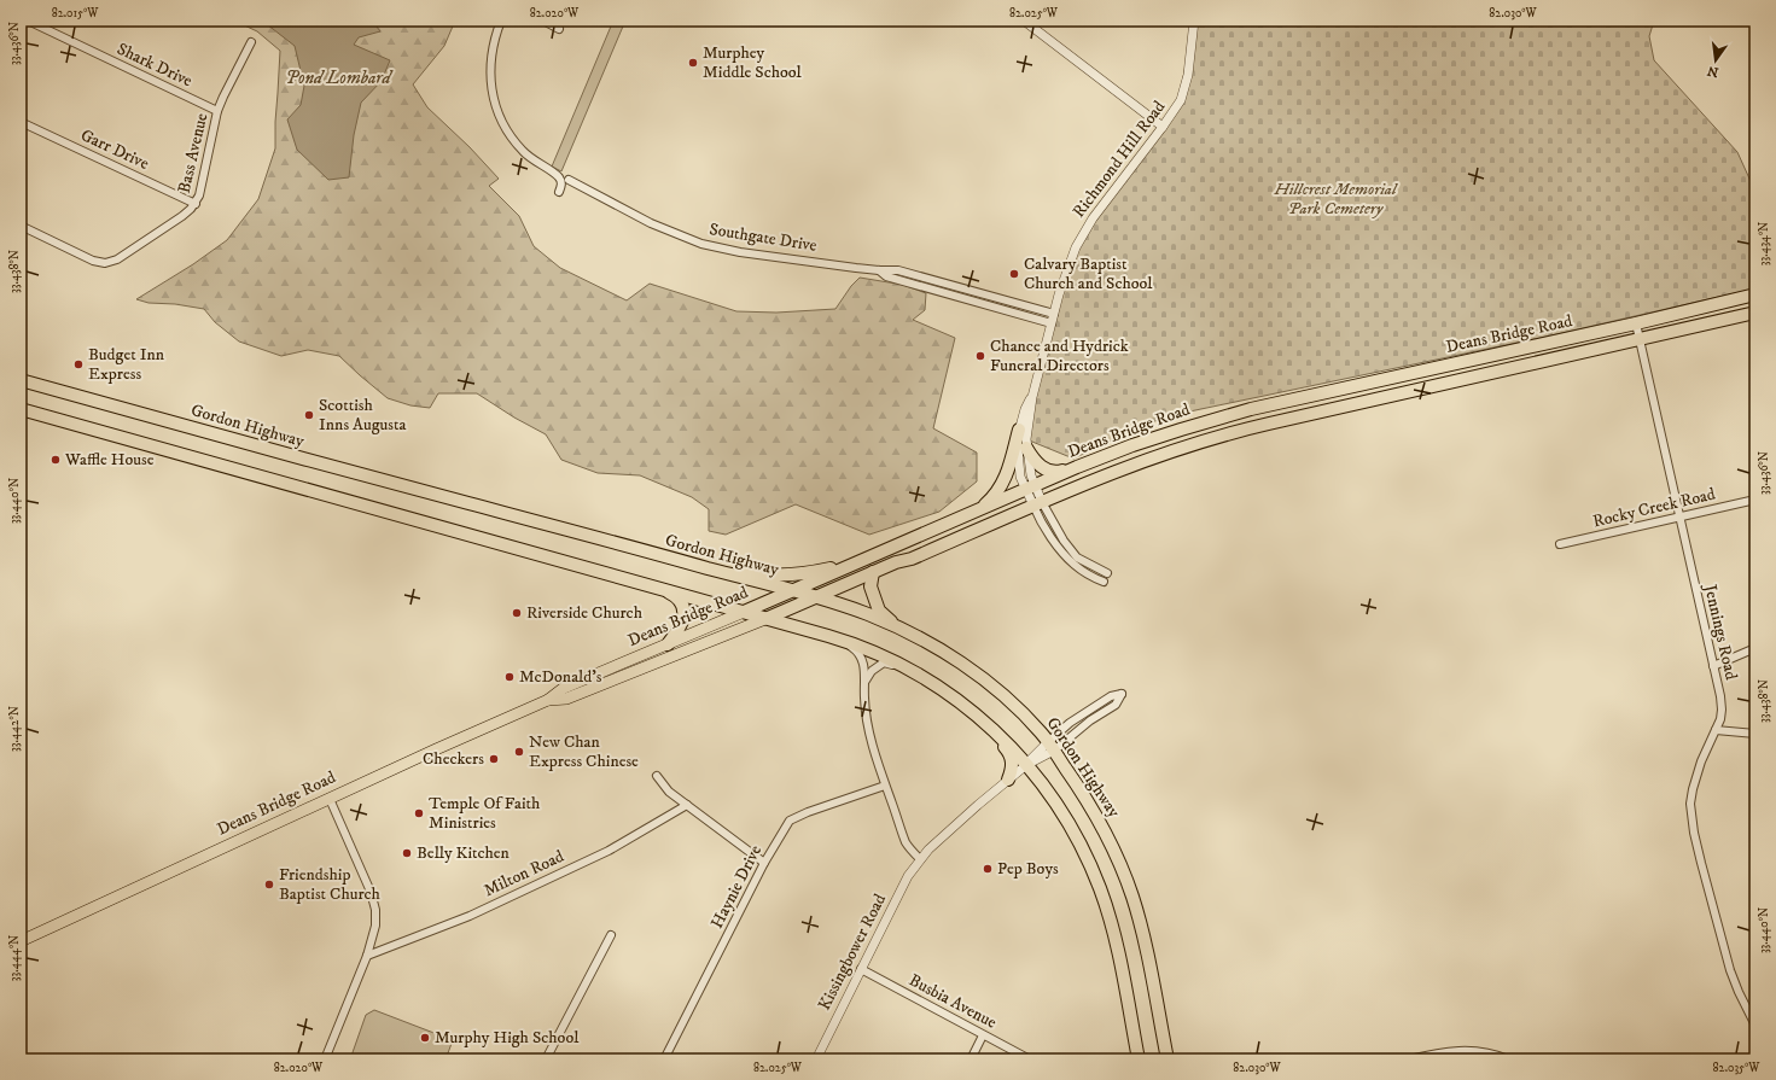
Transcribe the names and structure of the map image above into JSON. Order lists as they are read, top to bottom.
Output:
{
  "streets": {
    "highway": ["Deans Bridge Road", "Gordon Highway"],
    "street": [
      "Shark Drive",
      "Garr Drive",
      "Bass Avenue",
      "Richmond Hill Road",
      "Southgate Drive",
      "Rocky Creek Road",
      "Jennings Road",
      "Milton Road",
      "Haynie Drive",
      "Kissingbower Road",
      "Busbia Avenue"
    ]
  },
  "crossings": [
    ["Shark Drive", "Bass Avenue"],
    ["Garr Drive", "Bass Avenue"],
    ["Richmond Hill Road", "Southgate Drive"],
    ["Richmond Hill Road", "Deans Bridge Road"],
    ["Deans Bridge Road", "Gordon Highway"],
    ["Deans Bridge Road", "Jennings Road"],
    ["Gordon Highway", "Kissingbower Road"],
    ["Rocky Creek Road", "Jennings Road"],
    ["Kissingbower Road", "Busbia Avenue"]
  ],
  "water": ["Pond Lombard"],
  "parks": ["Hillcrest Memorial Park Cemetery"],
  "places": [
    "Murphey Middle School",
    "Calvary Baptist Church and School",
    "Chance and Hydrick Funeral Directors",
    "Budget Inn Express",
    "Scottish Inns Augusta",
    "Waffle House",
    "Riverside Church",
    "McDonald's",
    "New Chan Express Chinese",
    "Checkers",
    "Temple Of Faith Ministries",
    "Belly Kitchen",
    "Pep Boys",
    "Friendship Baptist Church",
    "Murphy High School"
  ],
  "north": "bottom",
  "coordinates": [
    "82.015°W",
    "82.020°W",
    "82.025°W",
    "82.030°W",
    "33.436°N",
    "33.434°N",
    "33.438°N",
    "33.440°N",
    "33.442°N",
    "33.444°N",
    "82.035°W"
  ]
}
